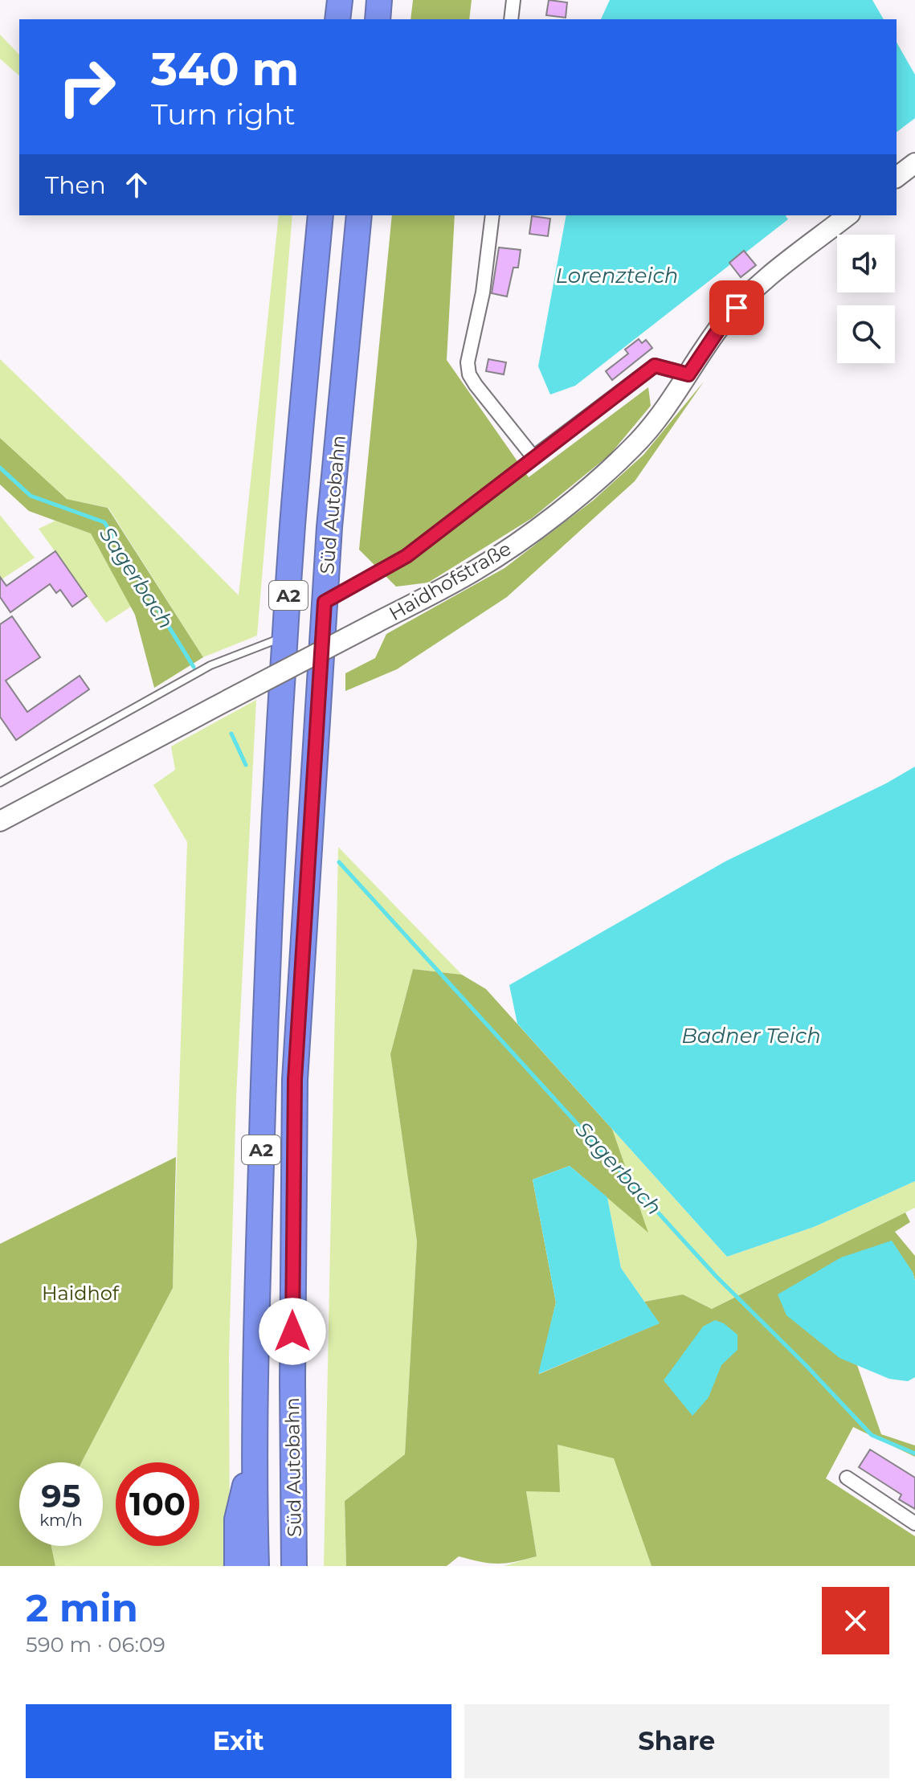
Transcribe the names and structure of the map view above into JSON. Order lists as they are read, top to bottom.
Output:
{
  "streets": {
    "highway": ["Süd Autobahn", "A2"],
    "street": ["Haidhofstraße"]
  },
  "water": ["Lorenzteich", "Sagerbach", "Badner Teich"],
  "parks": ["Haidhof"],
  "page": {
    "turn": ["340 m", "Turn right"],
    "then": "Then",
    "speed": "95 km/h",
    "limit": "100",
    "heading": ["2 min", "590 m · 06:09"],
    "buttons": ["Exit", "Share"]
  }
}
